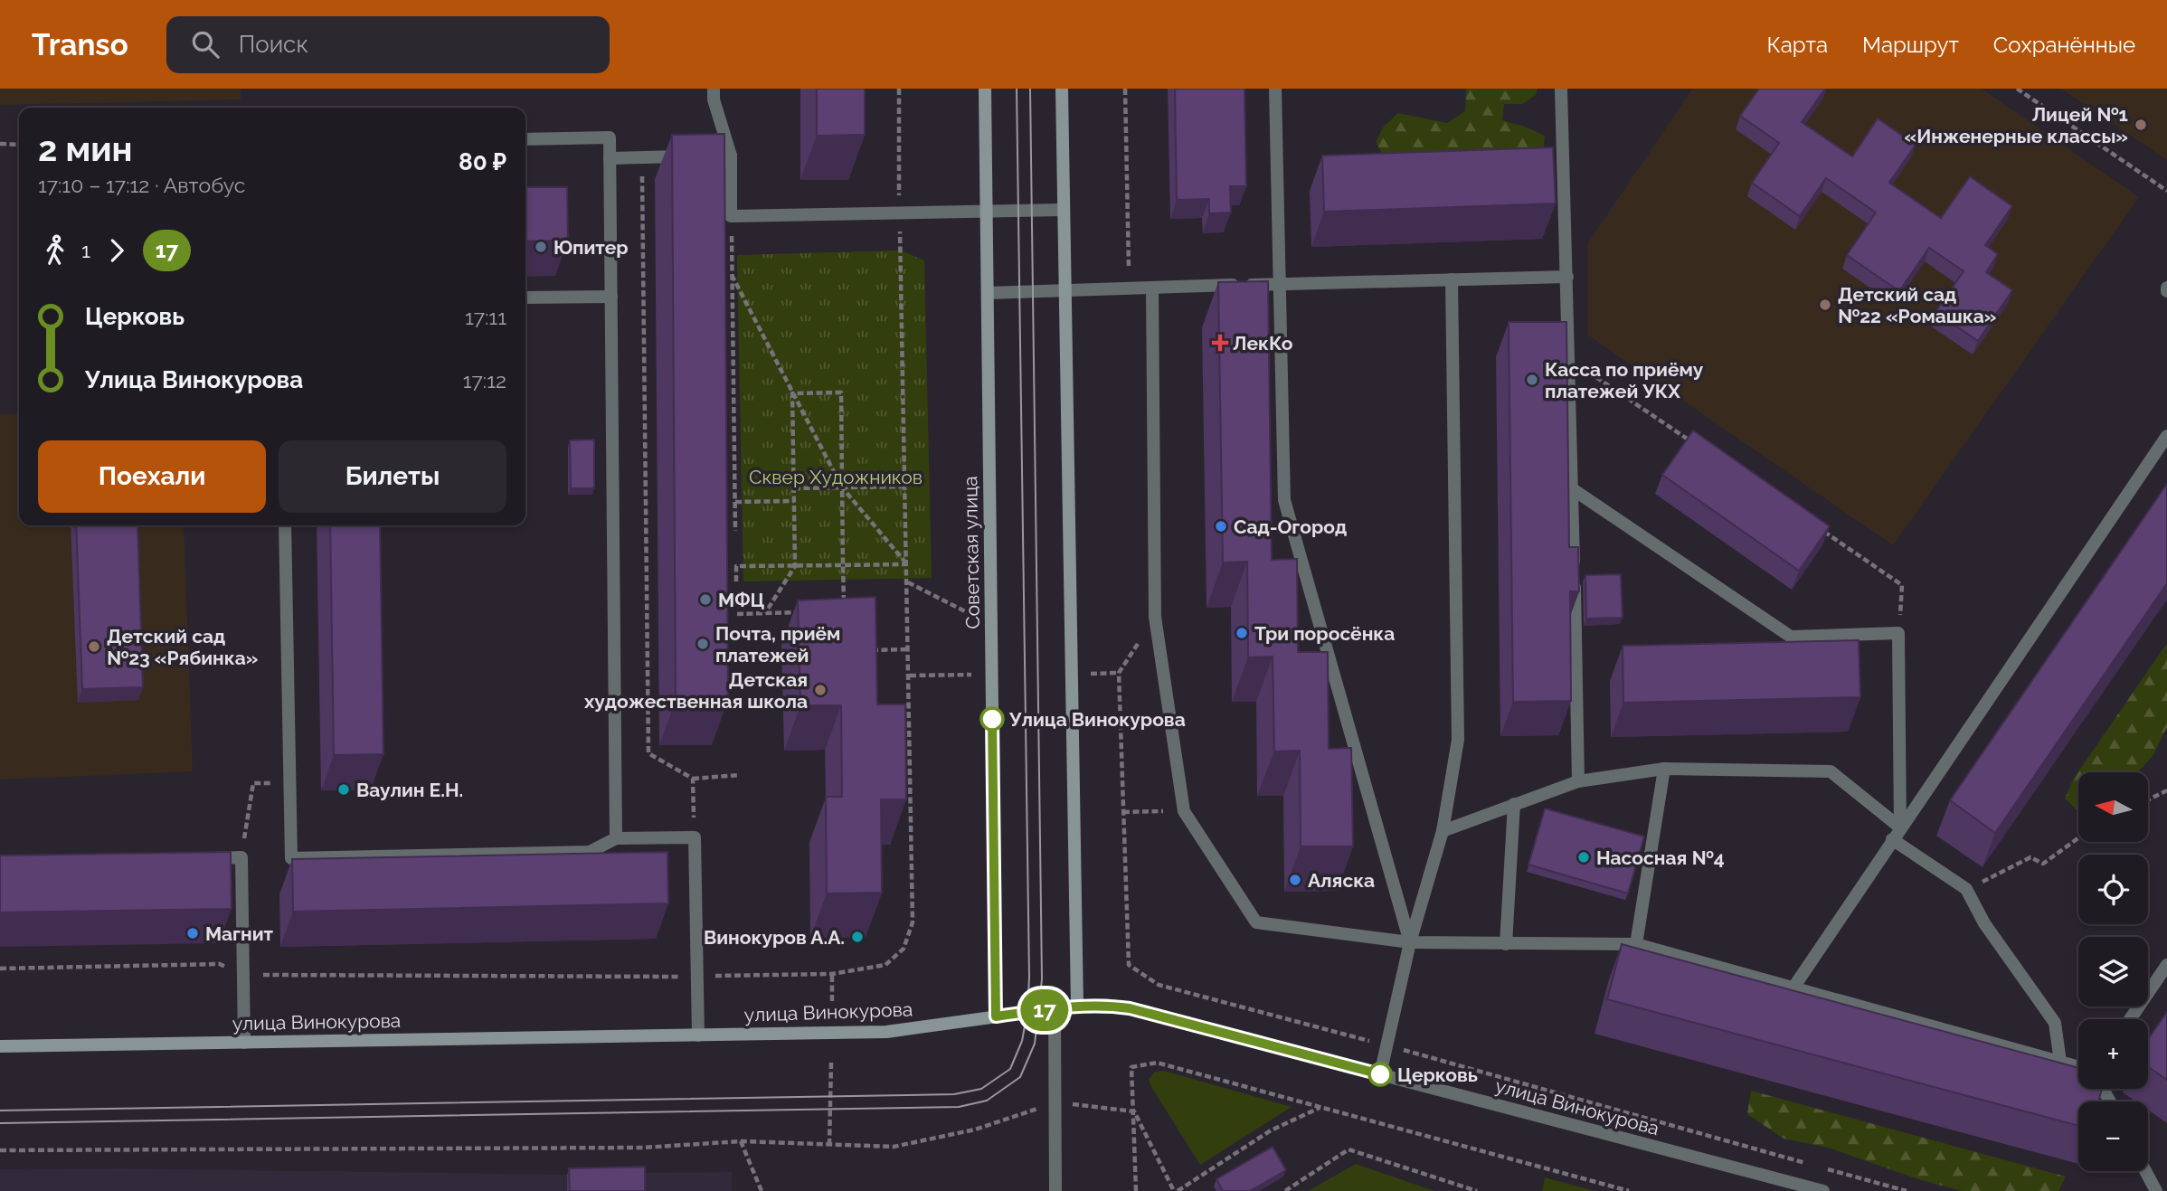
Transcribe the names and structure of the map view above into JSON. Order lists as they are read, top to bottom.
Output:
{
  "streets": {
    "main road": ["Советская улица", "улица Винокурова"]
  },
  "crossings": [
    ["Советская улица", "улица Винокурова"]
  ],
  "parks": ["Сквер Художников"],
  "places": {
    "other": [
      "Лицей №1 «Инженерные классы»",
      "Юпитер",
      "Детский сад №22 «Ромашка»",
      "Касса по приёму платежей УКХ",
      "Сад-Огород",
      "МФЦ",
      "Три поросёнка",
      "Почта, приём платежей",
      "Детский сад №23 «Рябинка»",
      "Детская художественная школа",
      "Улица Винокурова",
      "Ваулин Е.Н.",
      "Насосная №4",
      "Аляска",
      "Магнит",
      "Винокуров А.А.",
      "Церковь"
    ],
    "health": ["ЛекКо"]
  },
  "lines": ["bus line 17"],
  "north": "left",
  "page": {
    "header": "Transo",
    "search": "Поиск",
    "nav": ["Карта", "Маршрут", "Сохранённые"],
    "on_map": "17",
    "heading": ["2 мин", "17:10 – 17:12 · Автобус", "80 ₽"],
    "legs": ["1", "17"],
    "list": [
      {
        "name": "Церковь",
        "value": "17:11"
      },
      {
        "name": "Улица Винокурова",
        "value": "17:12"
      }
    ],
    "buttons": ["Поехали", "Билеты"],
    "map_buttons": ["+", "−"]
  }
}
